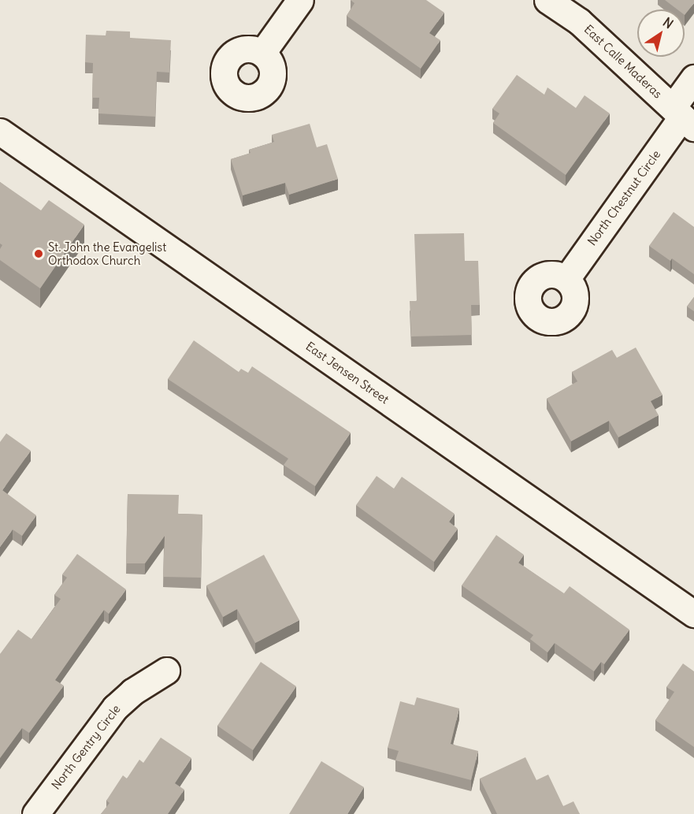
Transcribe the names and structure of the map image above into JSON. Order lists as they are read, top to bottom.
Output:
{
  "streets": {
    "street": [
      "East Calle Maderas",
      "North Chestnut Circle",
      "East Jensen Street",
      "North Gentry Circle"
    ]
  },
  "crossings": [
    ["East Calle Maderas", "North Chestnut Circle"]
  ],
  "places": ["St. John the Evangelist Orthodox Church"],
  "north": "top right"
}
